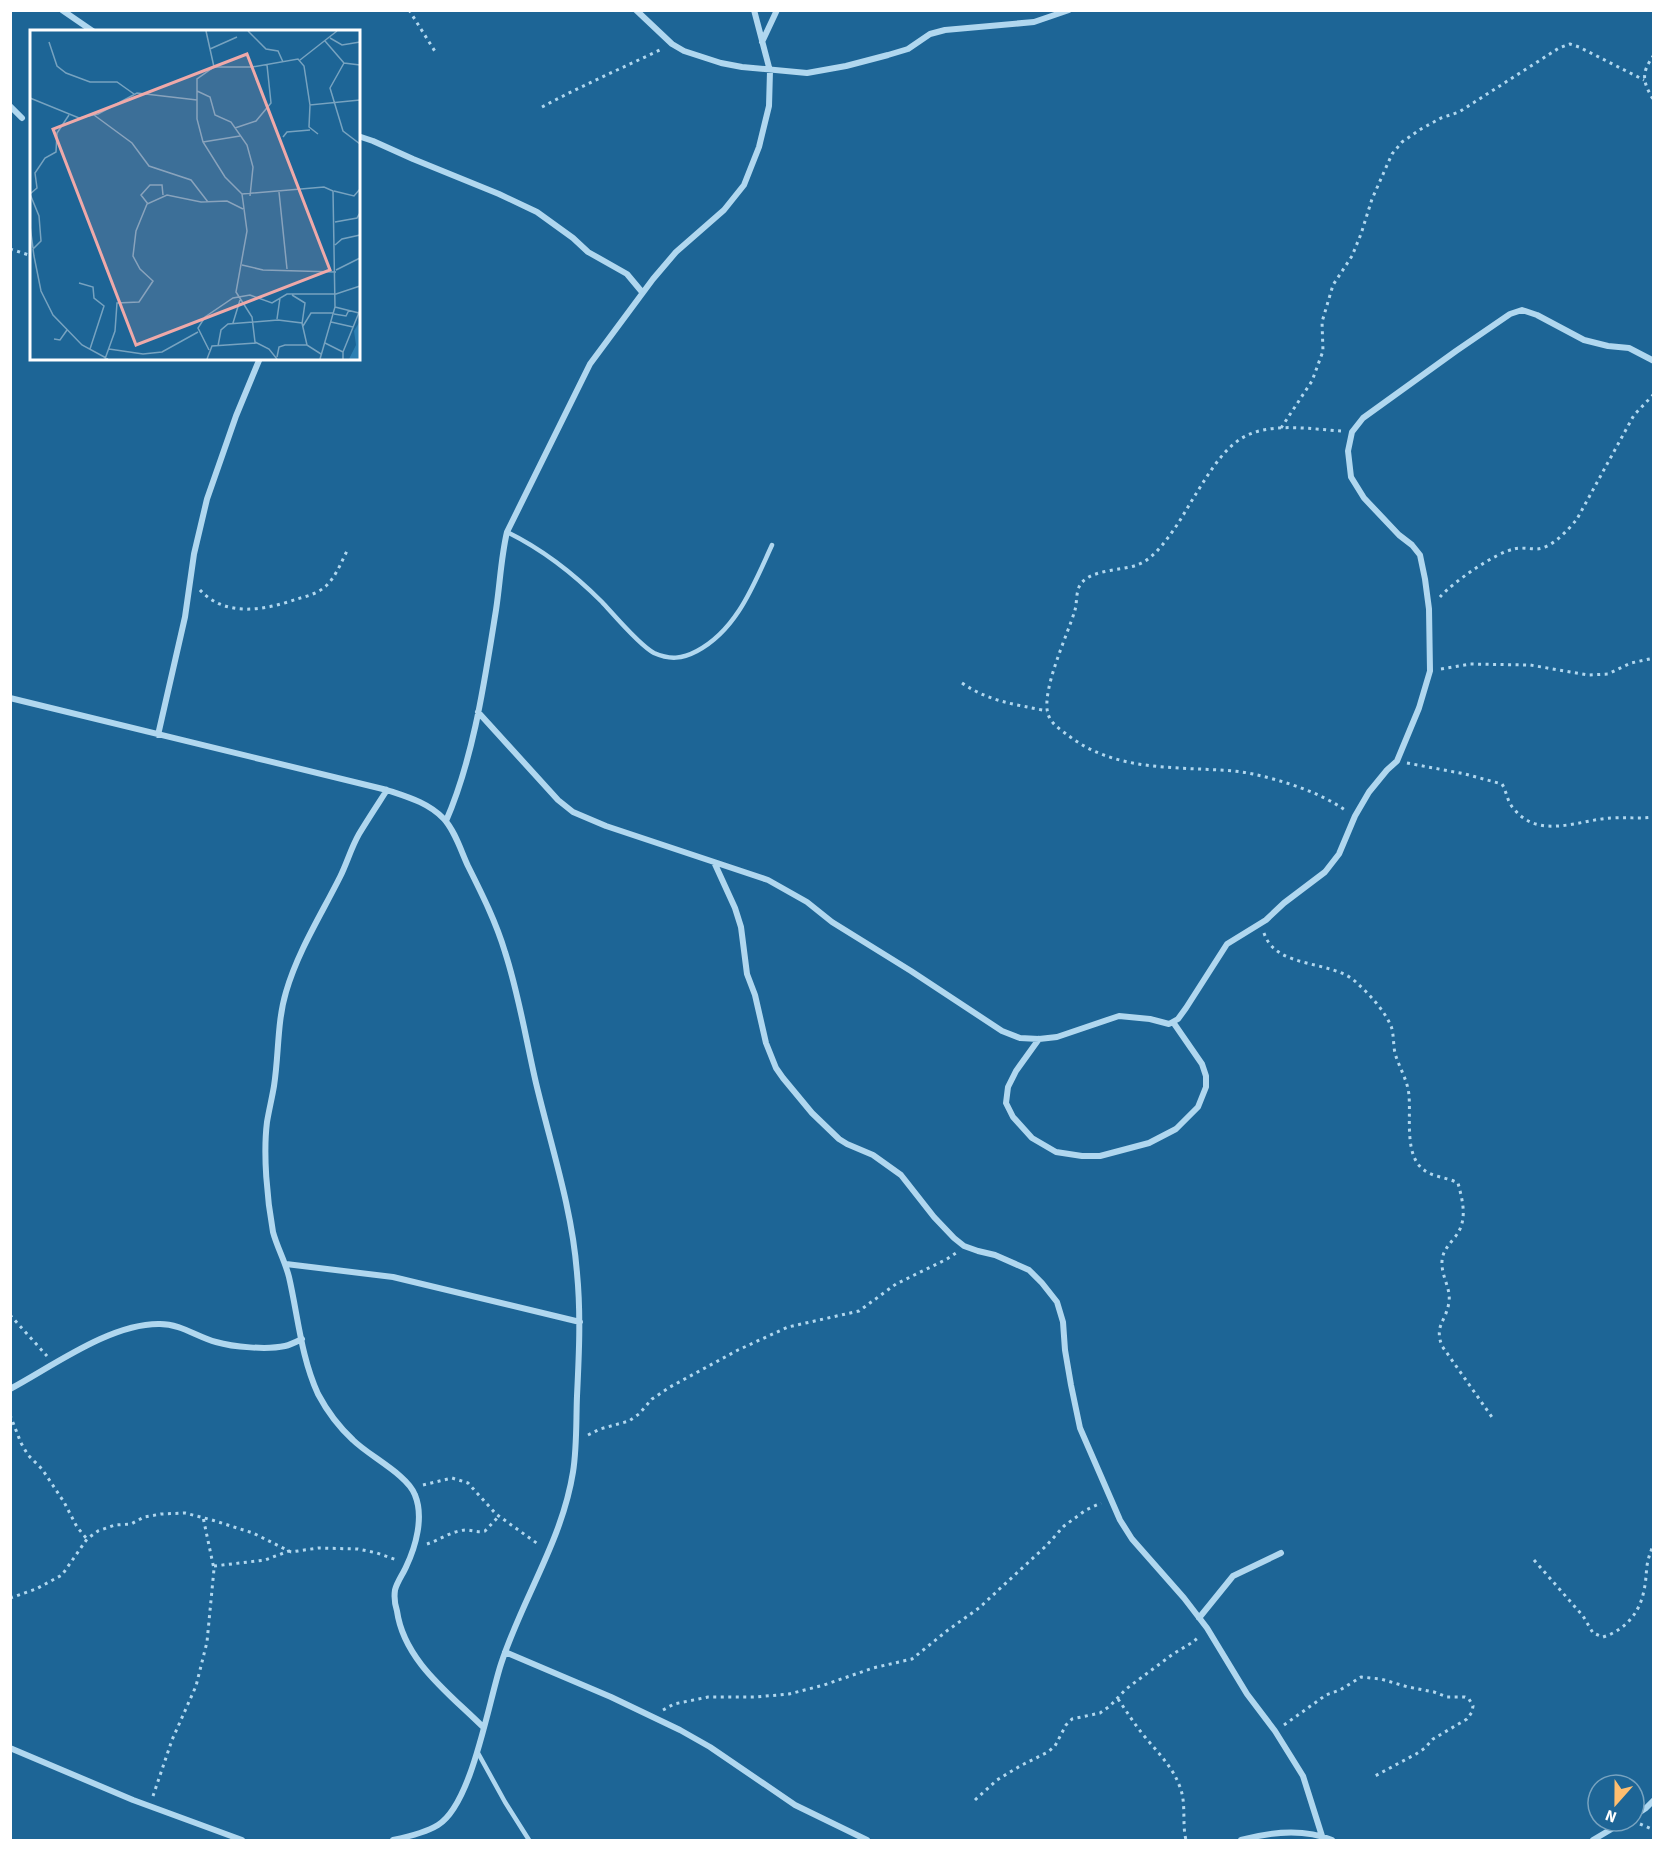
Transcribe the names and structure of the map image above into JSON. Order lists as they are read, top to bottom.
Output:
{
  "north": "bottom"
}
